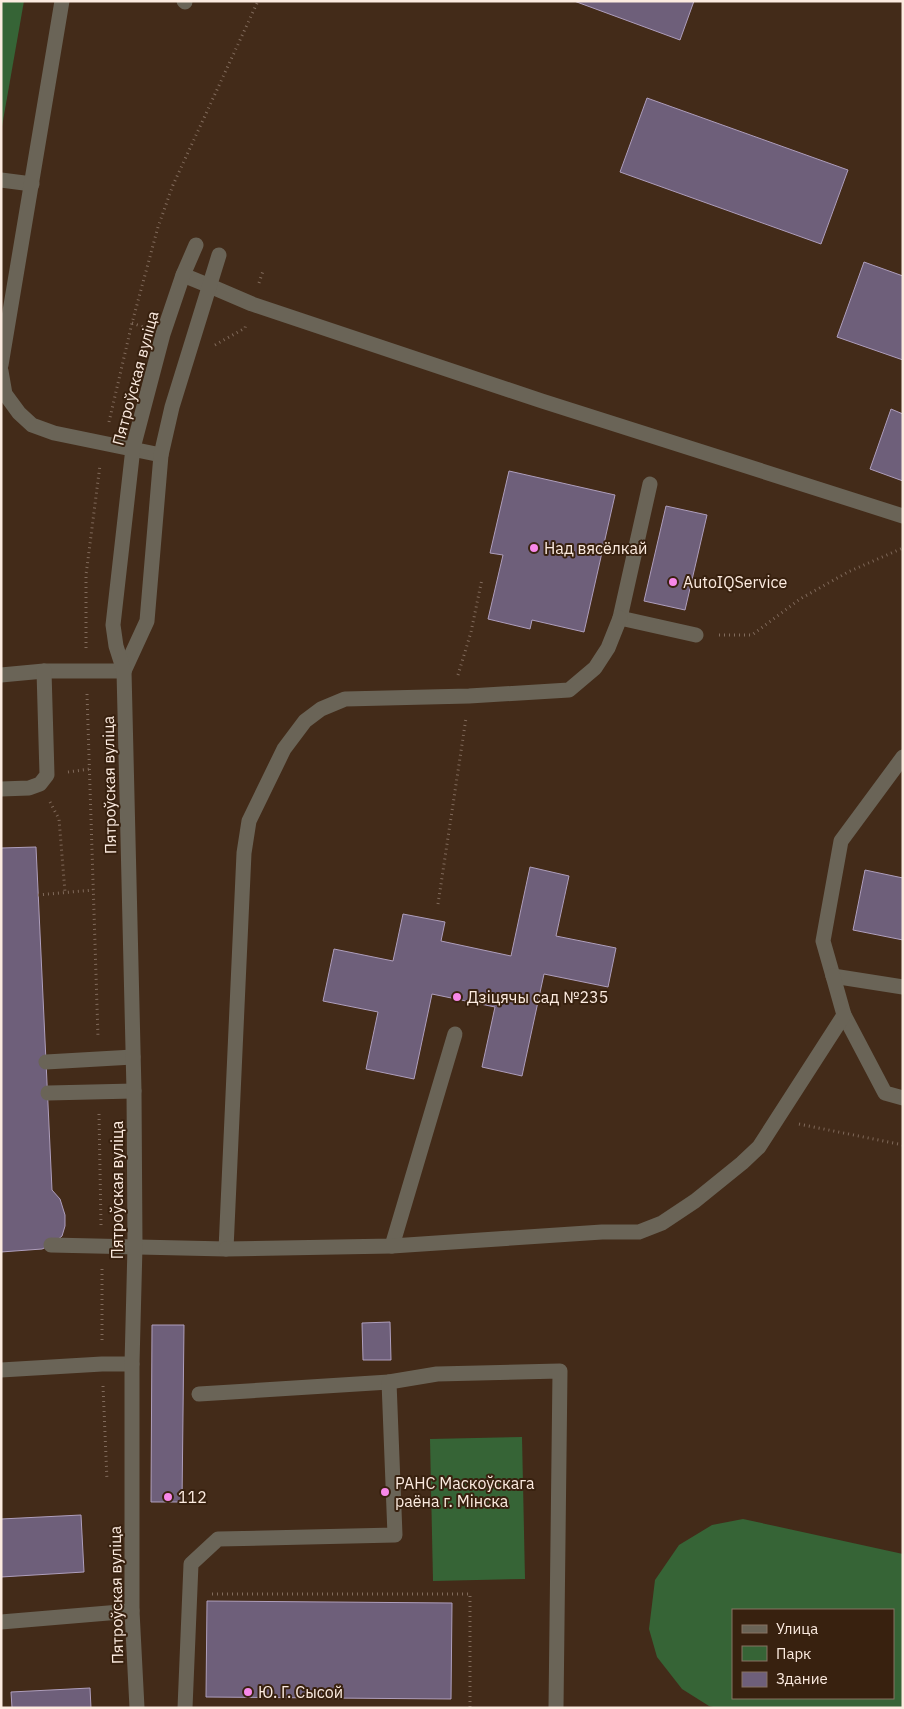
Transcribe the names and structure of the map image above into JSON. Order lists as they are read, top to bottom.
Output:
{
  "streets": {
    "street": ["Пятроўская вуліца"]
  },
  "places": [
    "Над вясёлкай",
    "AutoIQService",
    "Дзіцячы сад №235",
    "РАНС Маскоўскага раёна г. Мінска",
    "112",
    "Ю. Г. Сысой"
  ],
  "legend": ["Улица", "Парк", "Здание"]
}
